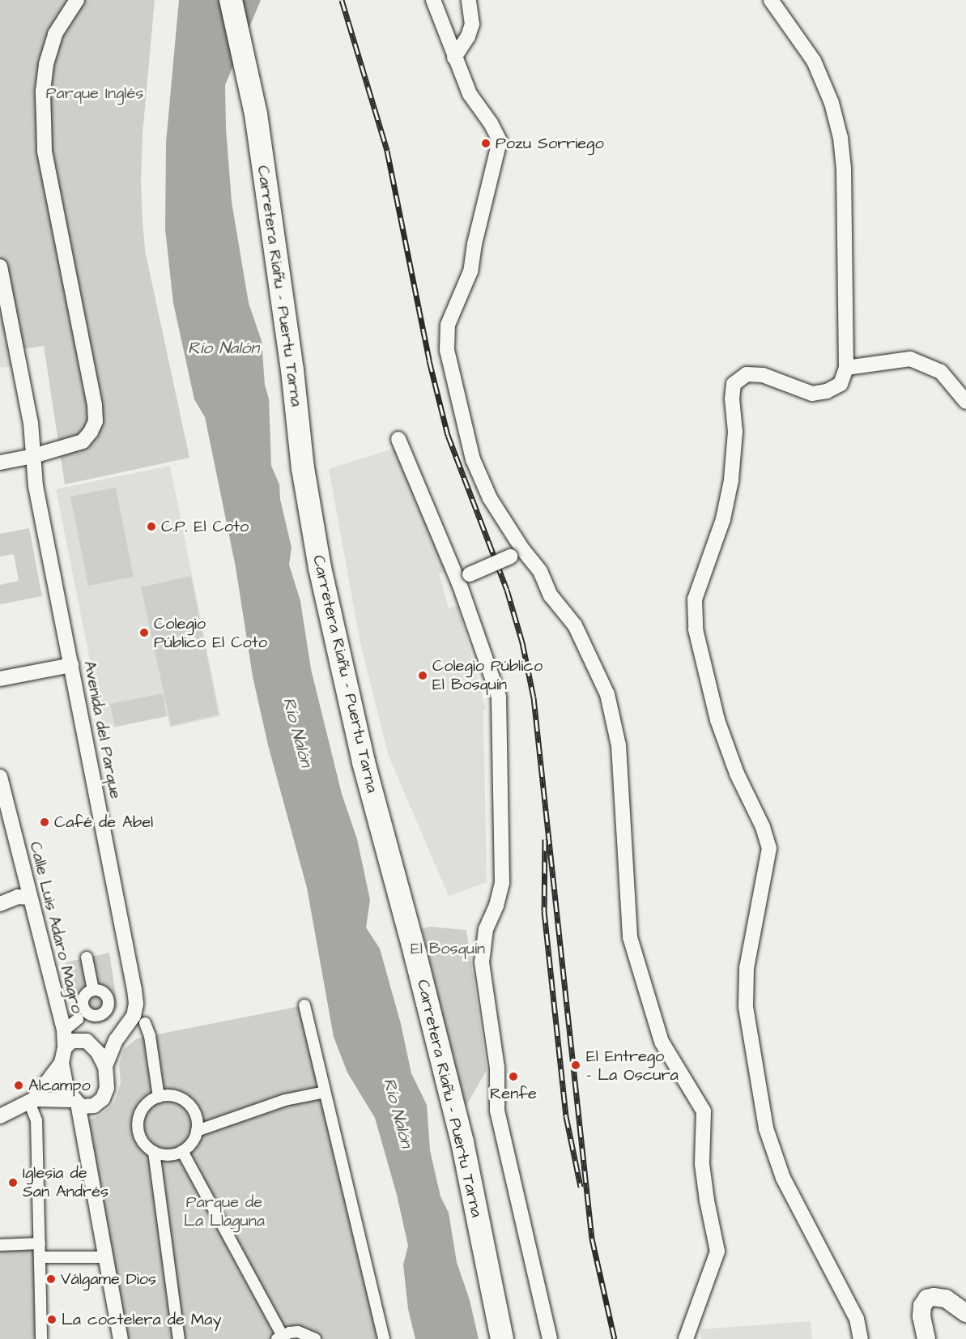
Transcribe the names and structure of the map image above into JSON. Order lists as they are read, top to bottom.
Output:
{
  "streets": {
    "main road": ["Carretera Riañu - Puertu Tarna"],
    "street": ["Avenida del Parque", "Calle Luis Adaro Magro"]
  },
  "crossings": [
    ["Avenida del Parque", "Calle Luis Adaro Magro"]
  ],
  "water": ["Río Nalón"],
  "parks": ["Parque Inglés", "El Bosquín", "Parque de La Llaguna"],
  "places": [
    "Pozu Sorriego",
    "C.P. El Coto",
    "Colegio Público El Coto",
    "Colegio Público El Bosquín",
    "Café de Abel",
    "El Entrego - La Oscura",
    "Renfe",
    "Alcampo",
    "Iglesia de San Andrés",
    "Válgame Dios",
    "La coctelera de May"
  ]
}
